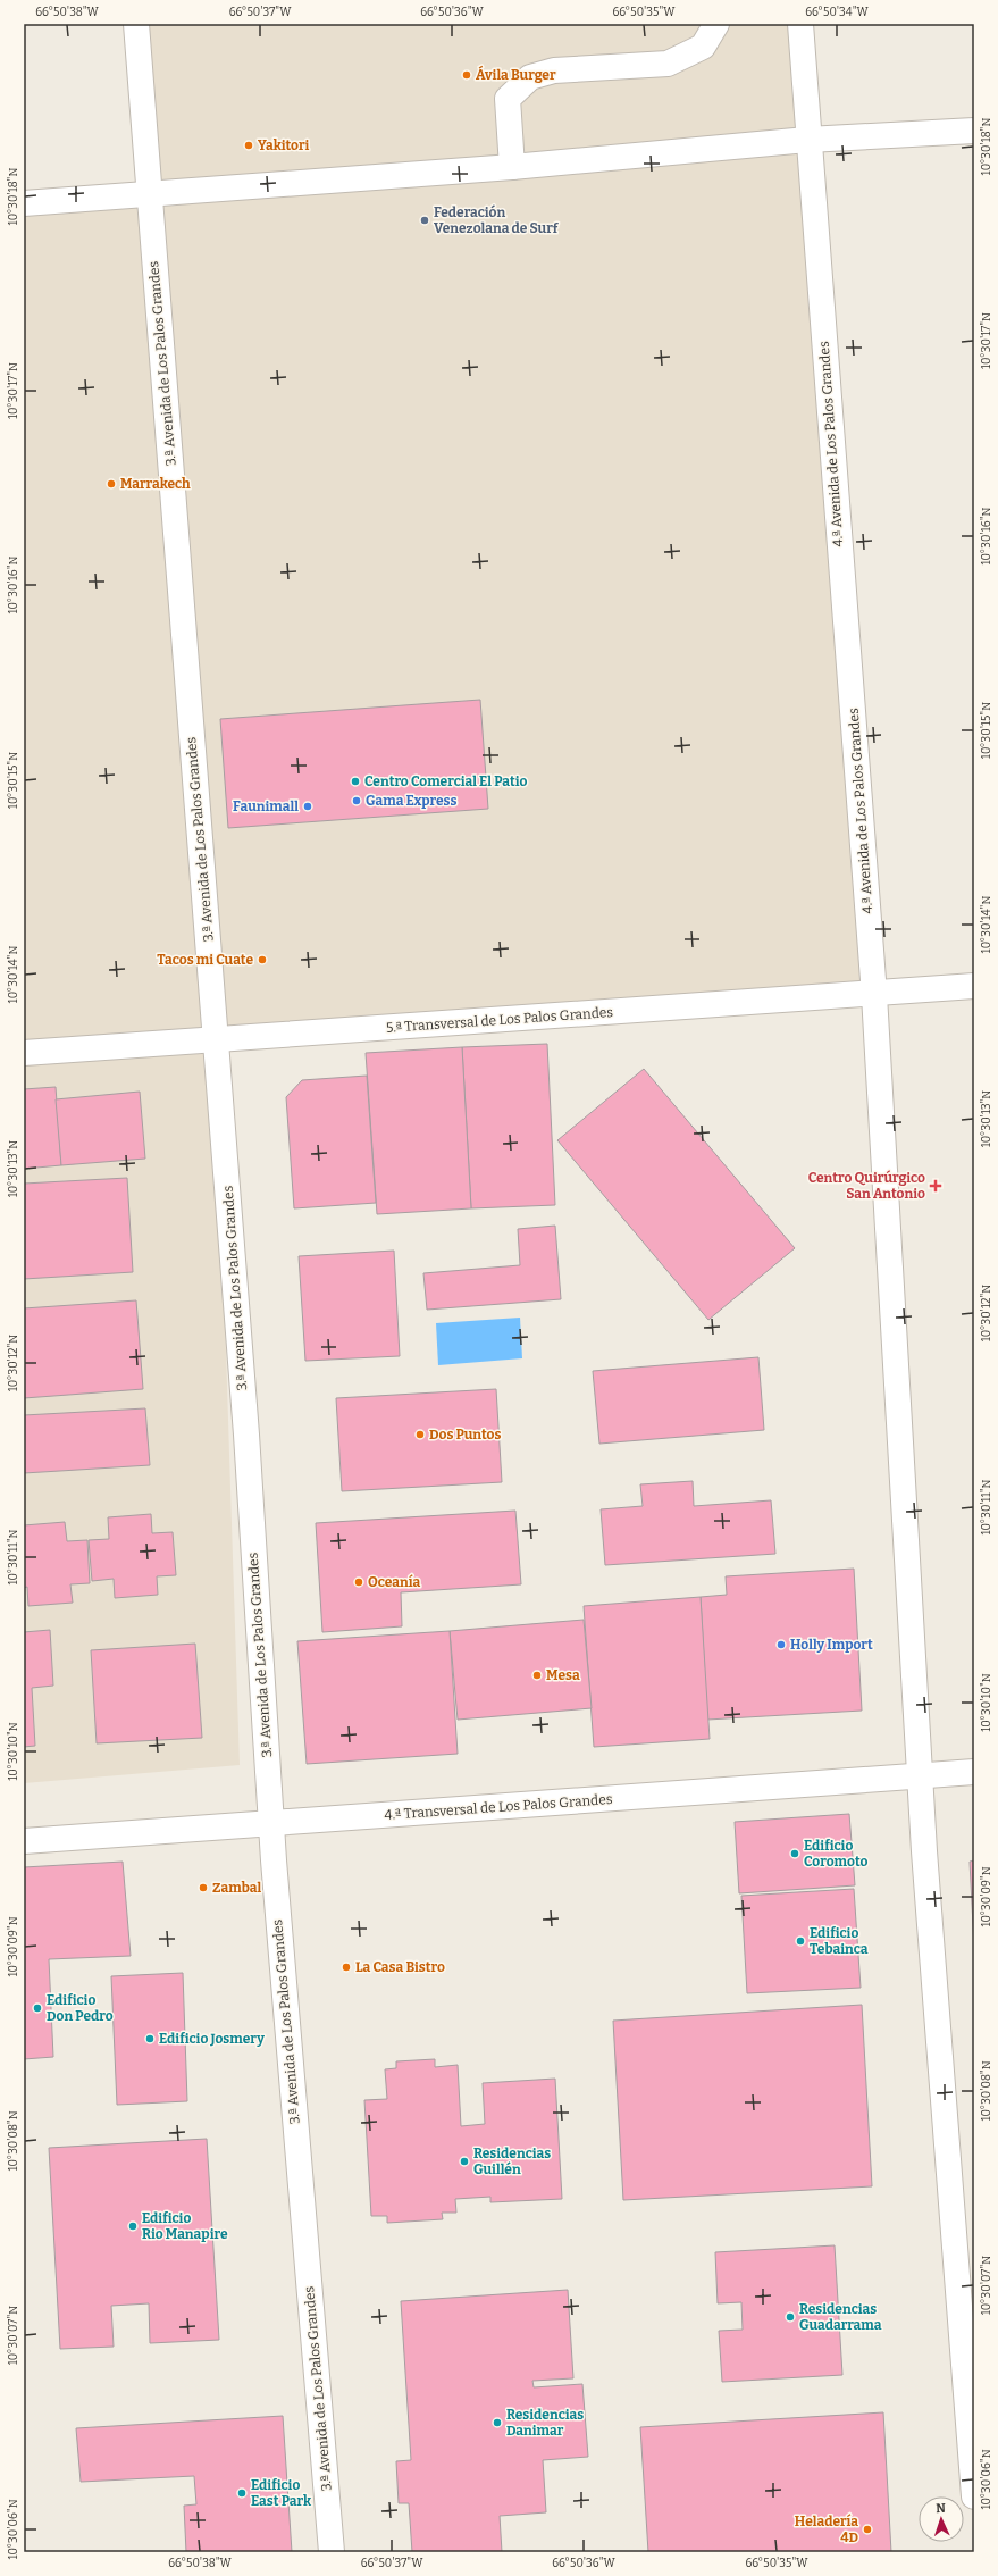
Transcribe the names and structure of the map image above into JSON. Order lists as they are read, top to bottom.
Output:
{
  "streets": {
    "street": [
      "3.ª Avenida de Los Palos Grandes",
      "4.ª Avenida de Los Palos Grandes",
      "5.ª Transversal de Los Palos Grandes",
      "4.ª Transversal de Los Palos Grandes"
    ]
  },
  "crossings": [
    ["3.ª Avenida de Los Palos Grandes", "5.ª Transversal de Los Palos Grandes"],
    ["3.ª Avenida de Los Palos Grandes", "4.ª Transversal de Los Palos Grandes"],
    ["4.ª Avenida de Los Palos Grandes", "5.ª Transversal de Los Palos Grandes"],
    ["4.ª Avenida de Los Palos Grandes", "4.ª Transversal de Los Palos Grandes"]
  ],
  "places": {
    "other": [
      "Ávila Burger",
      "Yakitori",
      "Federación Venezolana de Surf",
      "Marrakech",
      "Centro Comercial El Patio",
      "Gama Express",
      "Faunimall",
      "Tacos mi Cuate",
      "Dos Puntos",
      "Oceanía",
      "Holly Import",
      "Mesa",
      "Edificio Coromoto",
      "Zambal",
      "Edificio Tebainca",
      "La Casa Bistro",
      "Edificio Don Pedro",
      "Edificio Josmery",
      "Residencias Guillén",
      "Edificio Rio Manapire",
      "Residencias Guadarrama",
      "Residencias Danimar",
      "Edificio East Park",
      "Heladería 4D"
    ],
    "health": ["Centro Quirúrgico San Antonio"]
  },
  "north": "top",
  "coordinates": [
    "66°50'38\"W",
    "66°50'37\"W",
    "66°50'36\"W",
    "66°50'35\"W",
    "66°50'34\"W",
    "10°30'18\"N",
    "10°30'17\"N",
    "10°30'16\"N",
    "10°30'15\"N",
    "10°30'14\"N",
    "10°30'13\"N",
    "10°30'12\"N",
    "10°30'11\"N",
    "10°30'10\"N",
    "10°30'09\"N",
    "10°30'08\"N",
    "10°30'07\"N",
    "10°30'06\"N"
  ]
}
